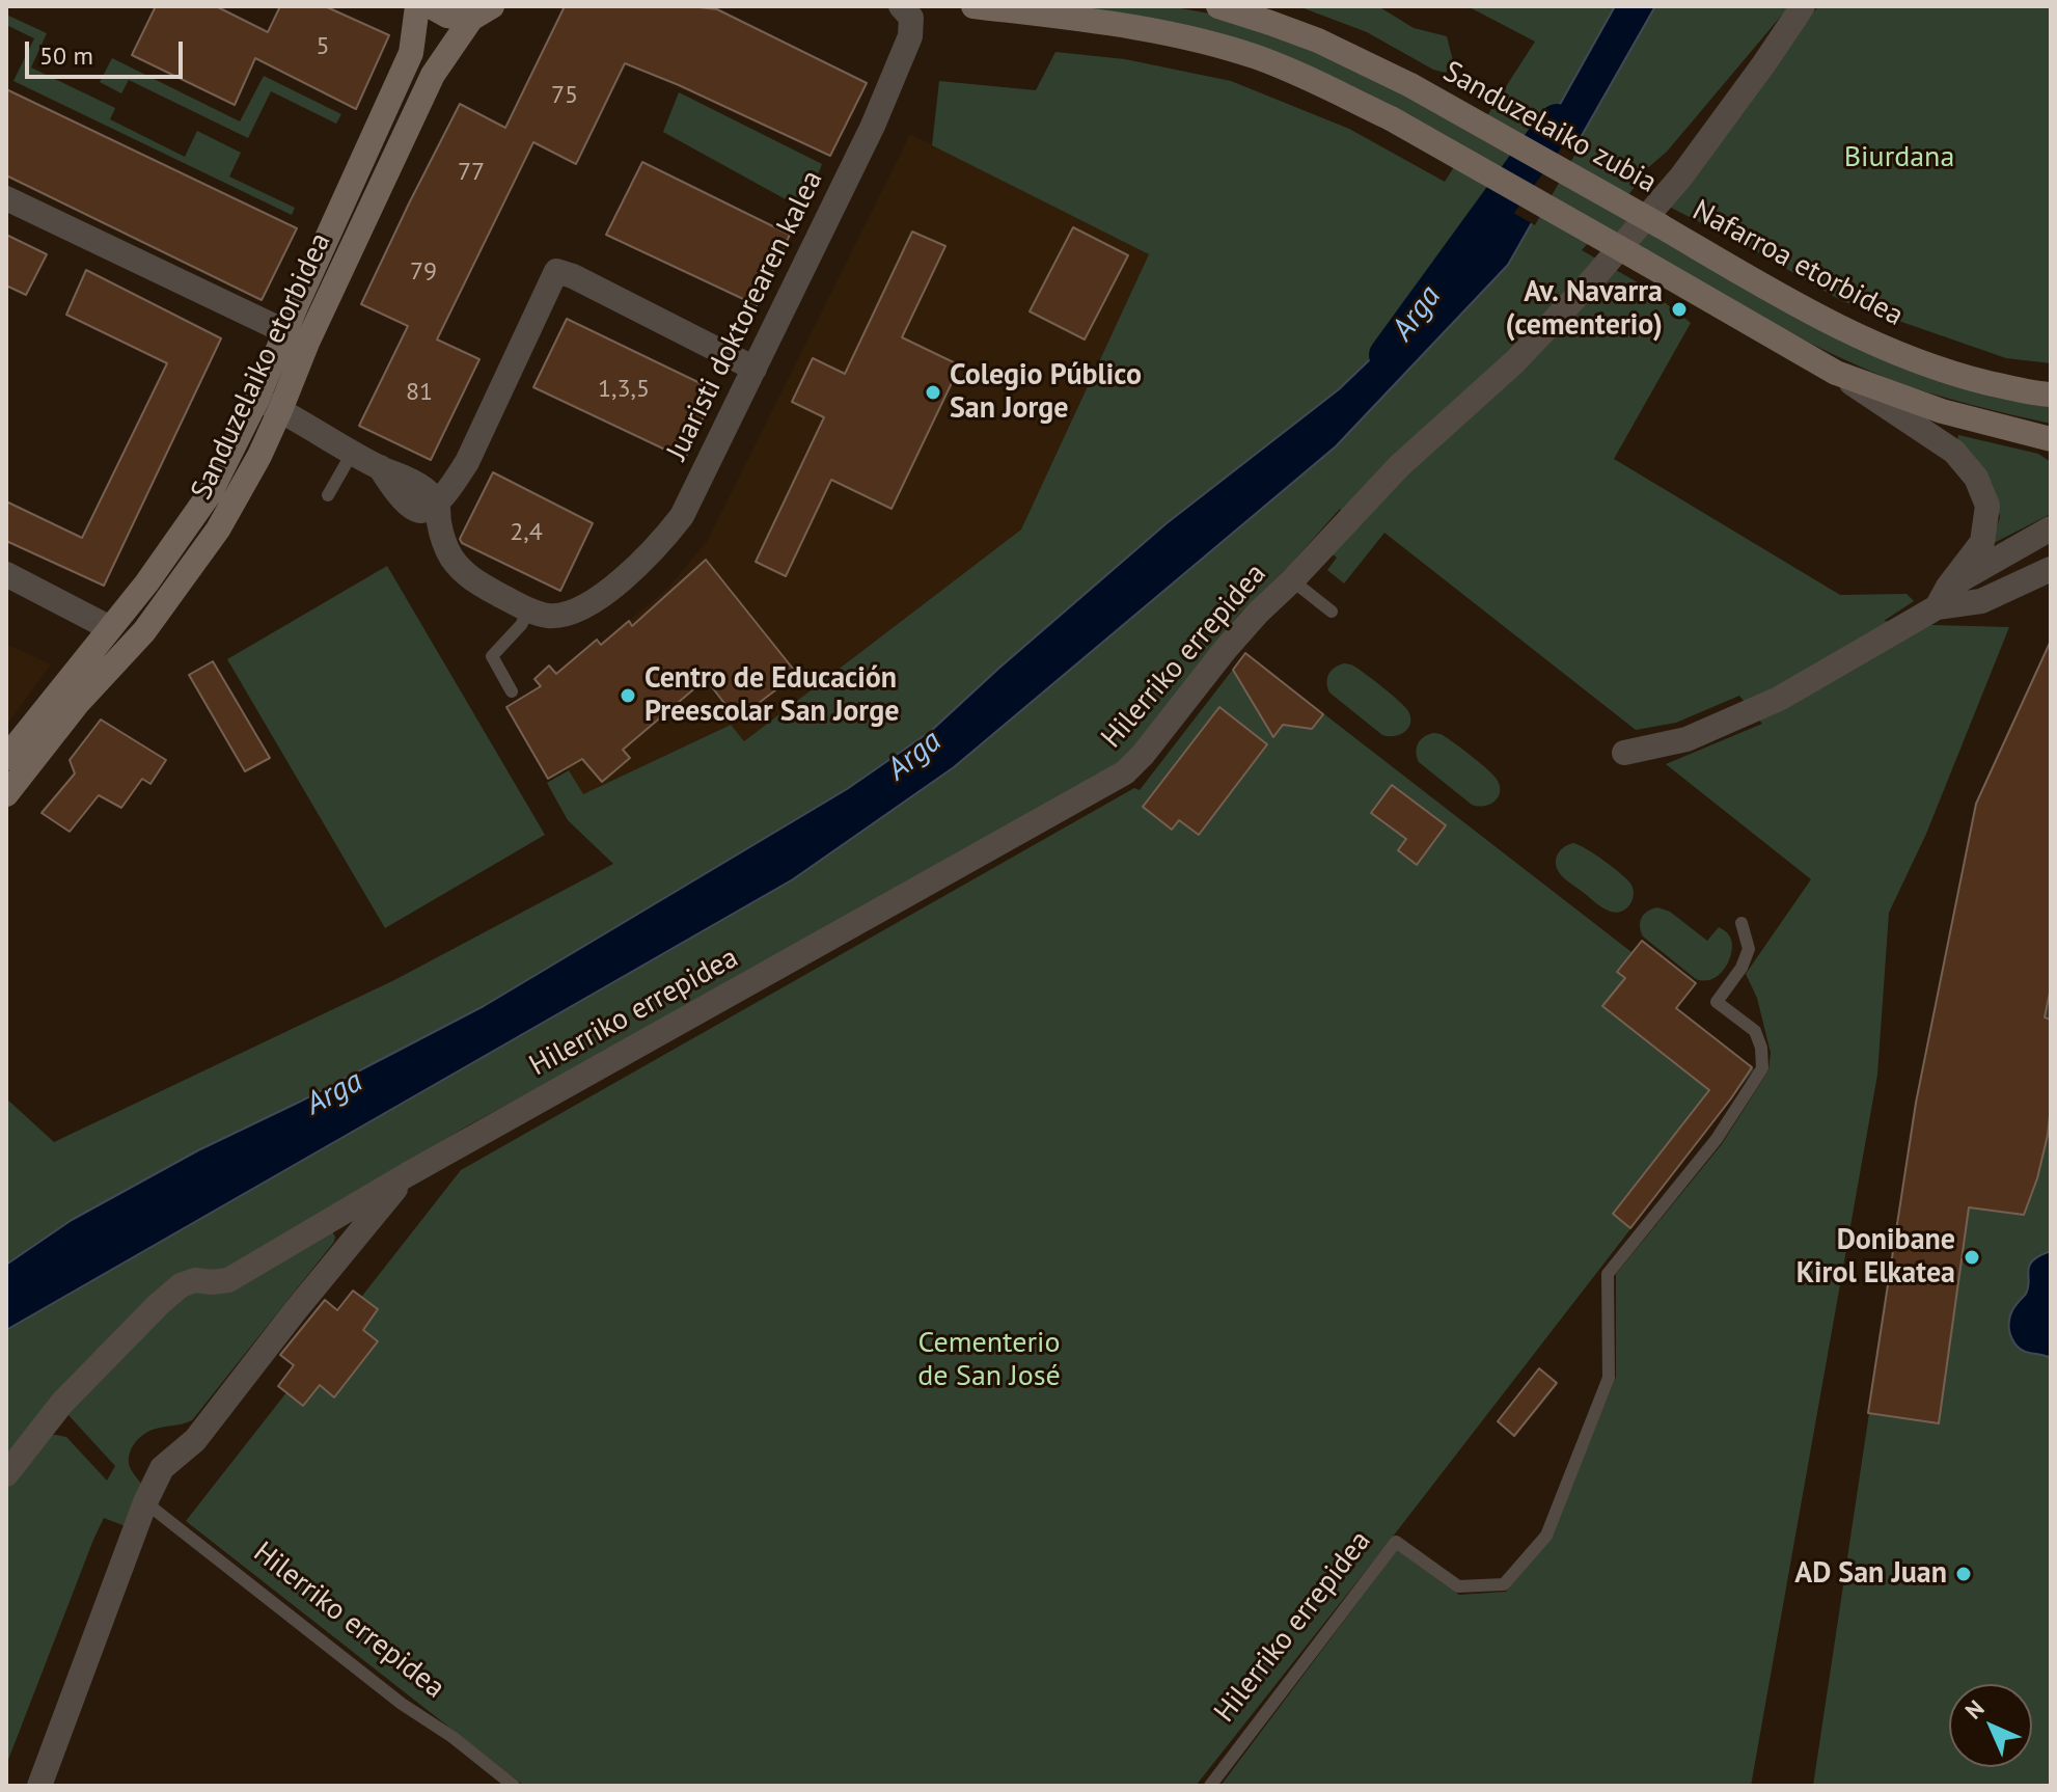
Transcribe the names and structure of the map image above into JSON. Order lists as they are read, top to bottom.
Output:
{
  "streets": {
    "main road": ["Sanduzelaiko zubia", "Nafarroa etorbidea", "Sanduzelaiko etorbidea"],
    "street": ["Juaristi doktorearen kalea", "Hilerriko errepidea"]
  },
  "crossings": [
    ["Sanduzelaiko zubia", "Nafarroa etorbidea"]
  ],
  "water": ["Arga"],
  "parks": ["Biurdana", "Cementerio de San José"],
  "places": [
    "Av. Navarra (cementerio)",
    "Colegio Público San Jorge",
    "Centro de Educación Preescolar San Jorge",
    "Donibane Kirol Elkatea",
    "AD San Juan"
  ],
  "house_numbers": [
    "5",
    "75",
    "77",
    "79",
    "1,3,5",
    "81",
    "2,4"
  ],
  "scale_bar": "50 m",
  "north": "top left"
}
